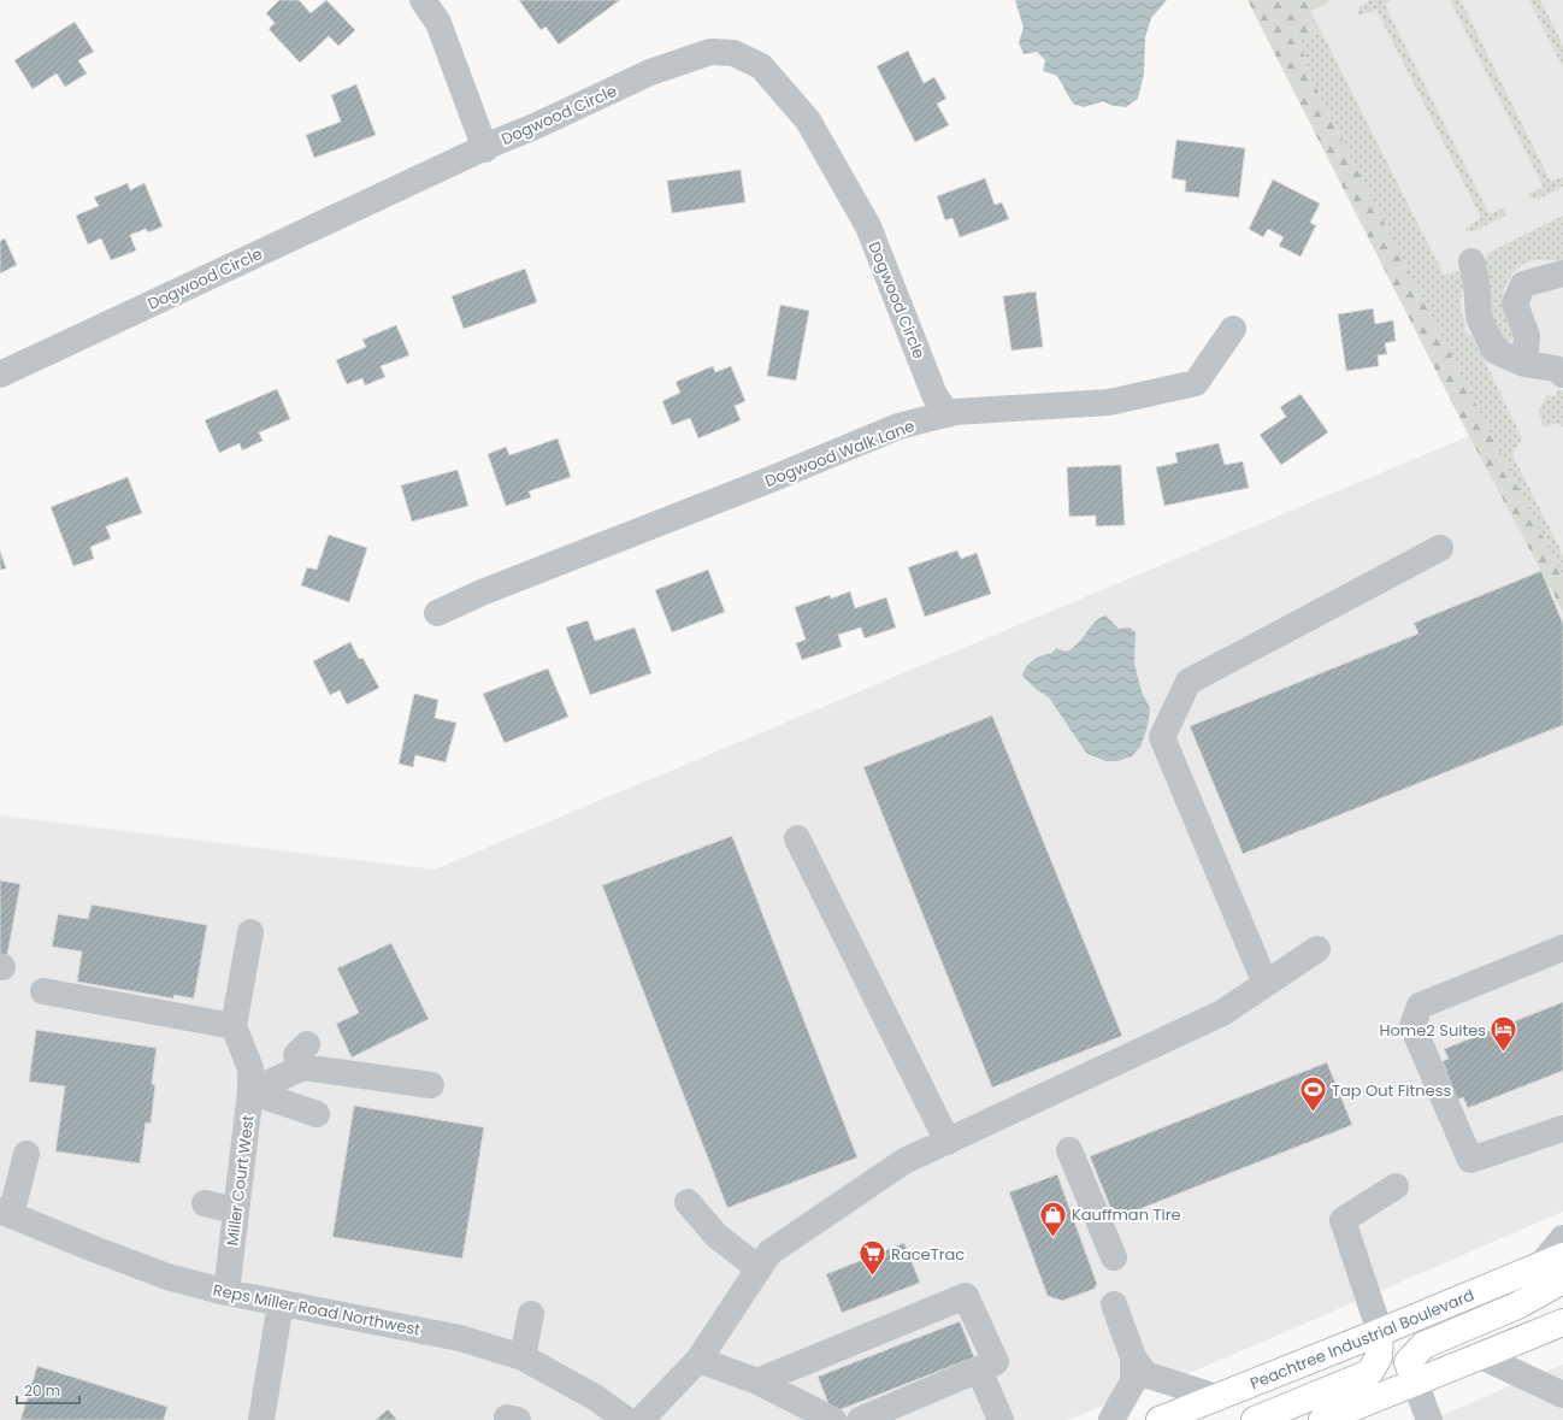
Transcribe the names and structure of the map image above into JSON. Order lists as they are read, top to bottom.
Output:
{
  "streets": {
    "highway": ["Peachtree Industrial Boulevard"],
    "street": [
      "Dogwood Circle",
      "Dogwood Walk Lane",
      "Miller Court West",
      "Reps Miller Road Northwest"
    ]
  },
  "crossings": [
    ["Dogwood Circle", "Dogwood Walk Lane"],
    ["Miller Court West", "Reps Miller Road Northwest"]
  ],
  "places": {
    "hotel": ["Home2 Suites"],
    "sports": ["Tap Out Fitness"],
    "shop": ["Kauffman Tire"],
    "supermarket": ["RaceTrac"]
  },
  "scale_bar": "20 m"
}
